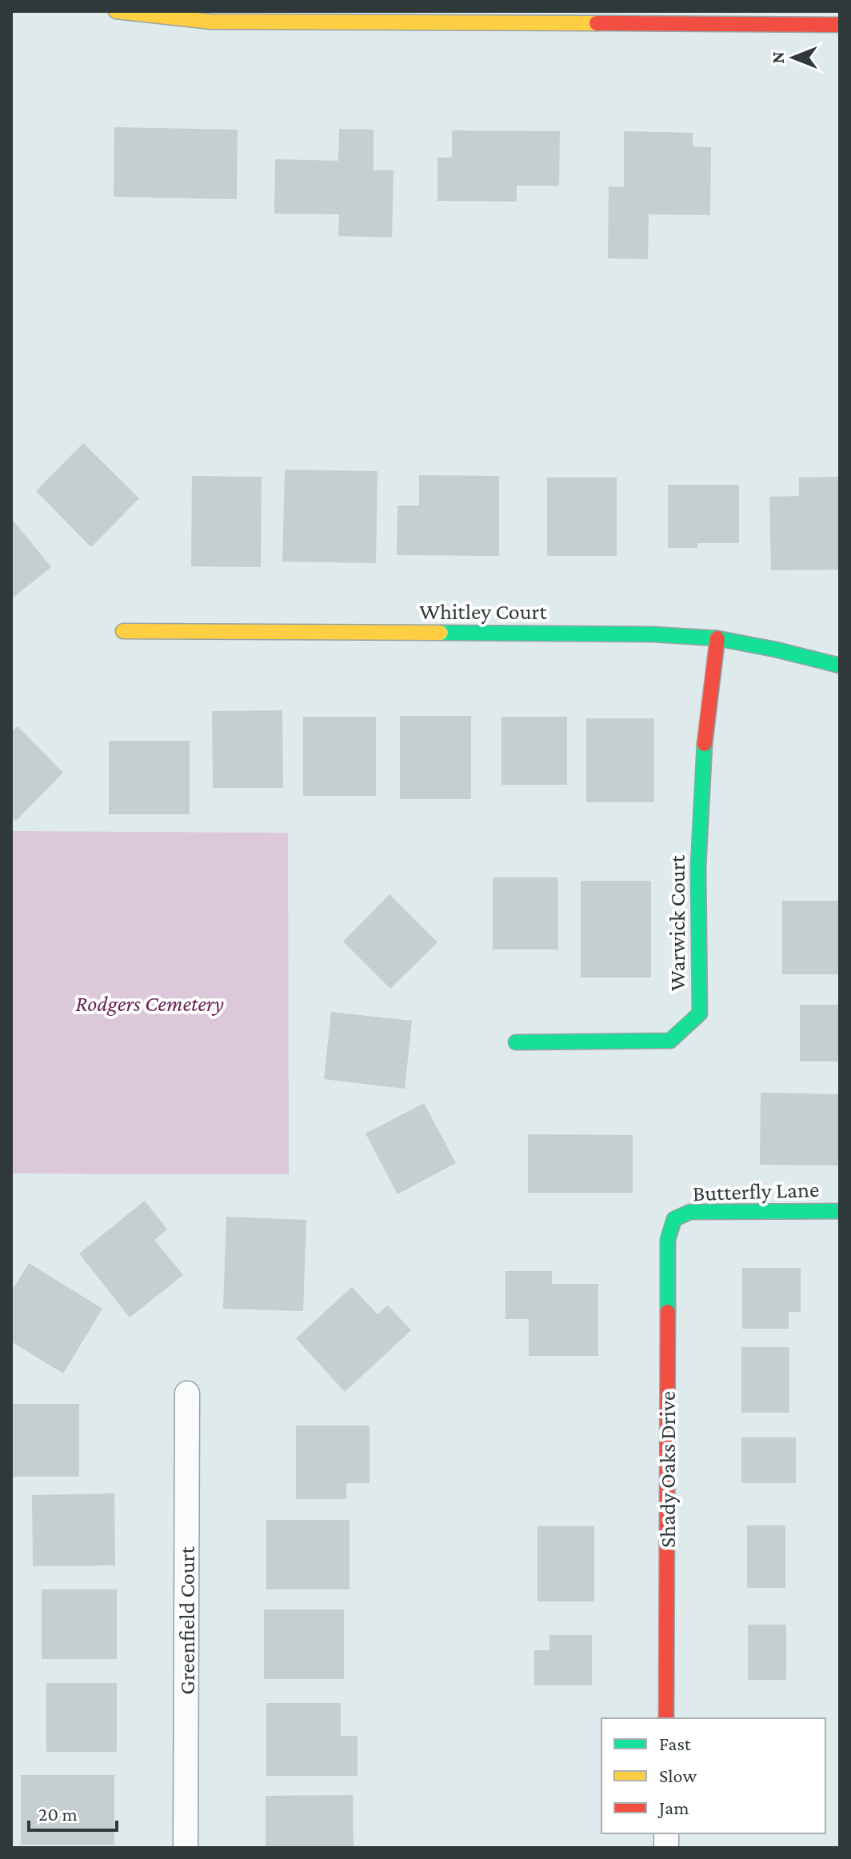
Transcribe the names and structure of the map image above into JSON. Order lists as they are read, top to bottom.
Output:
{
  "streets": {
    "street": [
      "Whitley Court",
      "Warwick Court",
      "Butterfly Lane",
      "Shady Oaks Drive",
      "Greenfield Court"
    ]
  },
  "crossings": [
    ["Whitley Court", "Warwick Court"],
    ["Butterfly Lane", "Shady Oaks Drive"]
  ],
  "parks": ["Rodgers Cemetery"],
  "legend": ["Fast", "Slow", "Jam"],
  "scale_bar": "20 m",
  "north": "left"
}
